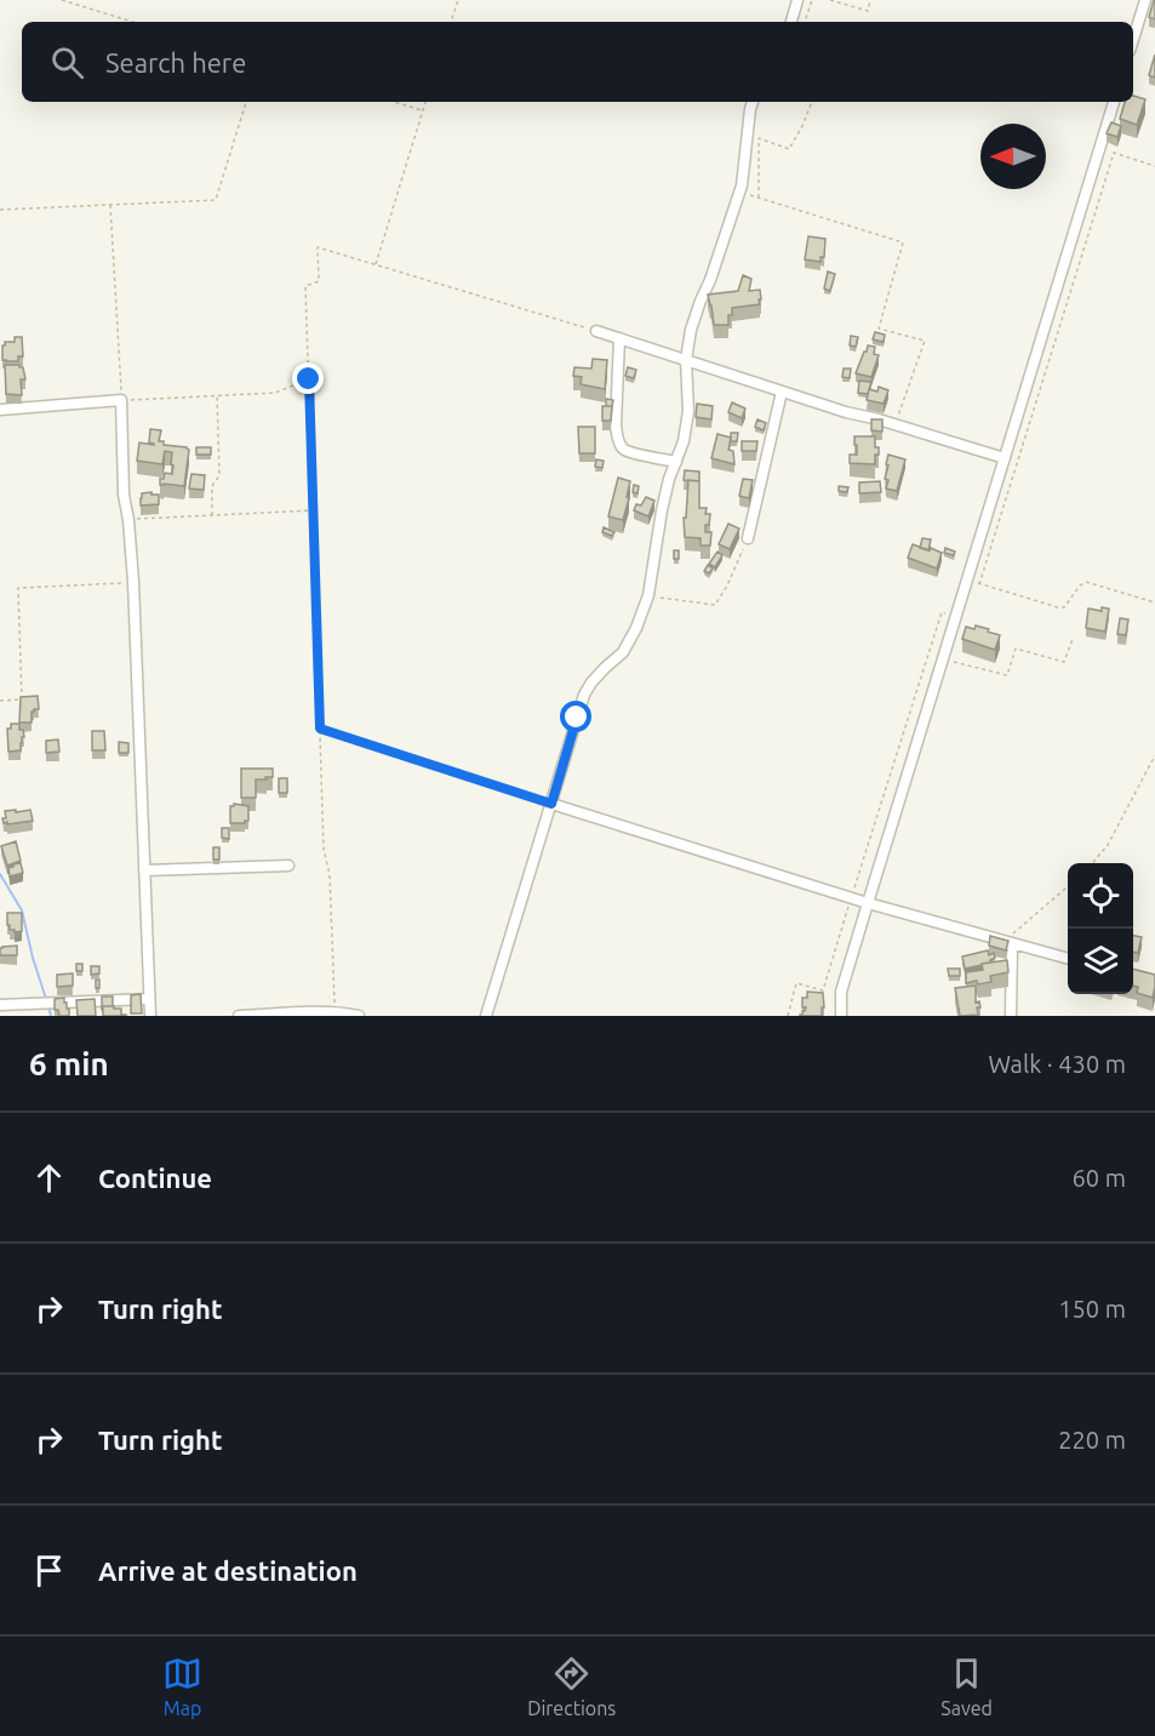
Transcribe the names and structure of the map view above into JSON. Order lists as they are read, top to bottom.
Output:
{
  "north": "left",
  "page": {
    "search": "Search here",
    "heading": ["6 min", "Walk · 430 m"],
    "list": [
      ["Continue", "60 m"],
      ["Turn right", "150 m"],
      ["Turn right", "220 m"],
      "Arrive at destination"
    ],
    "nav": ["Map", "Directions", "Saved"]
  }
}
